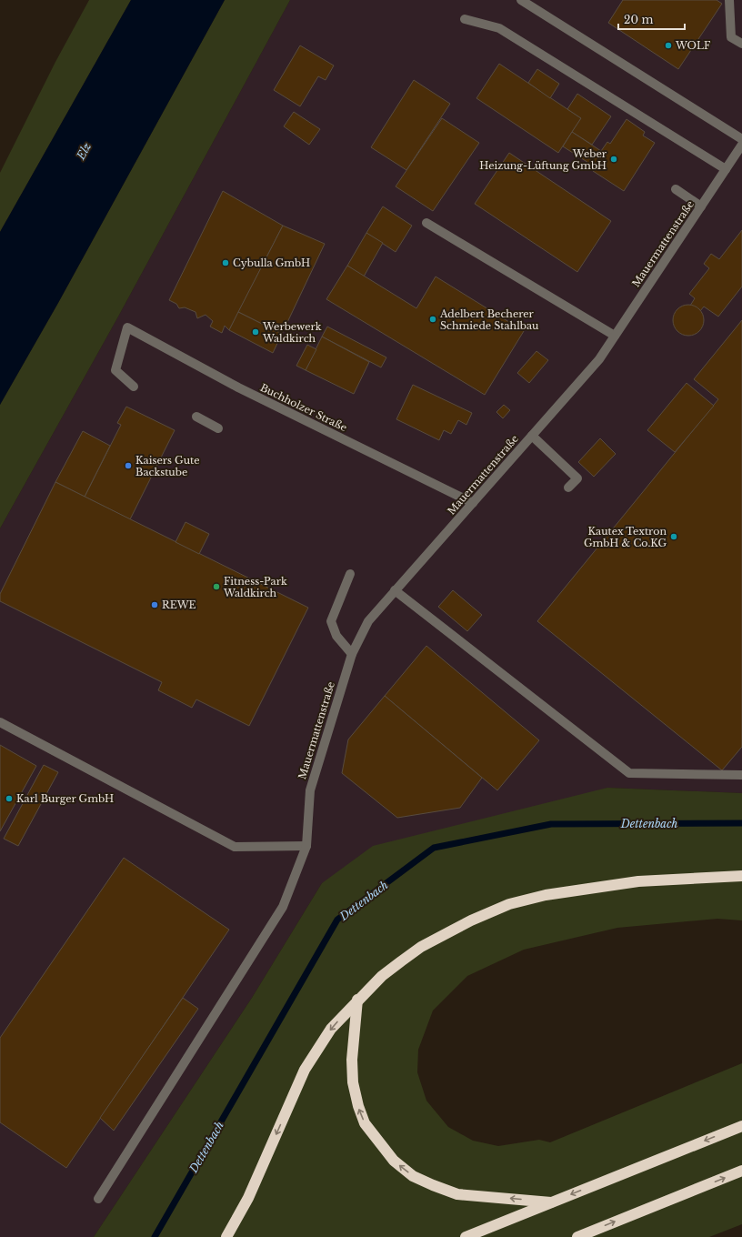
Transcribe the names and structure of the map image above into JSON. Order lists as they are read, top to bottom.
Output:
{
  "streets": {
    "street": ["Mauermattenstraße", "Buchholzer Straße"]
  },
  "crossings": [
    ["Mauermattenstraße", "Buchholzer Straße"]
  ],
  "water": ["Elz", "Dettenbach"],
  "places": [
    "WOLF",
    "Weber Heizung-Lüftung GmbH",
    "Cybulla GmbH",
    "Adelbert Becherer Schmiede Stahlbau",
    "Werbewerk Waldkirch",
    "Kaisers Gute Backstube",
    "Kautex Textron GmbH & Co.KG",
    "Fitness-Park Waldkirch",
    "REWE",
    "Karl Burger GmbH"
  ],
  "scale_bar": "20 m"
}
